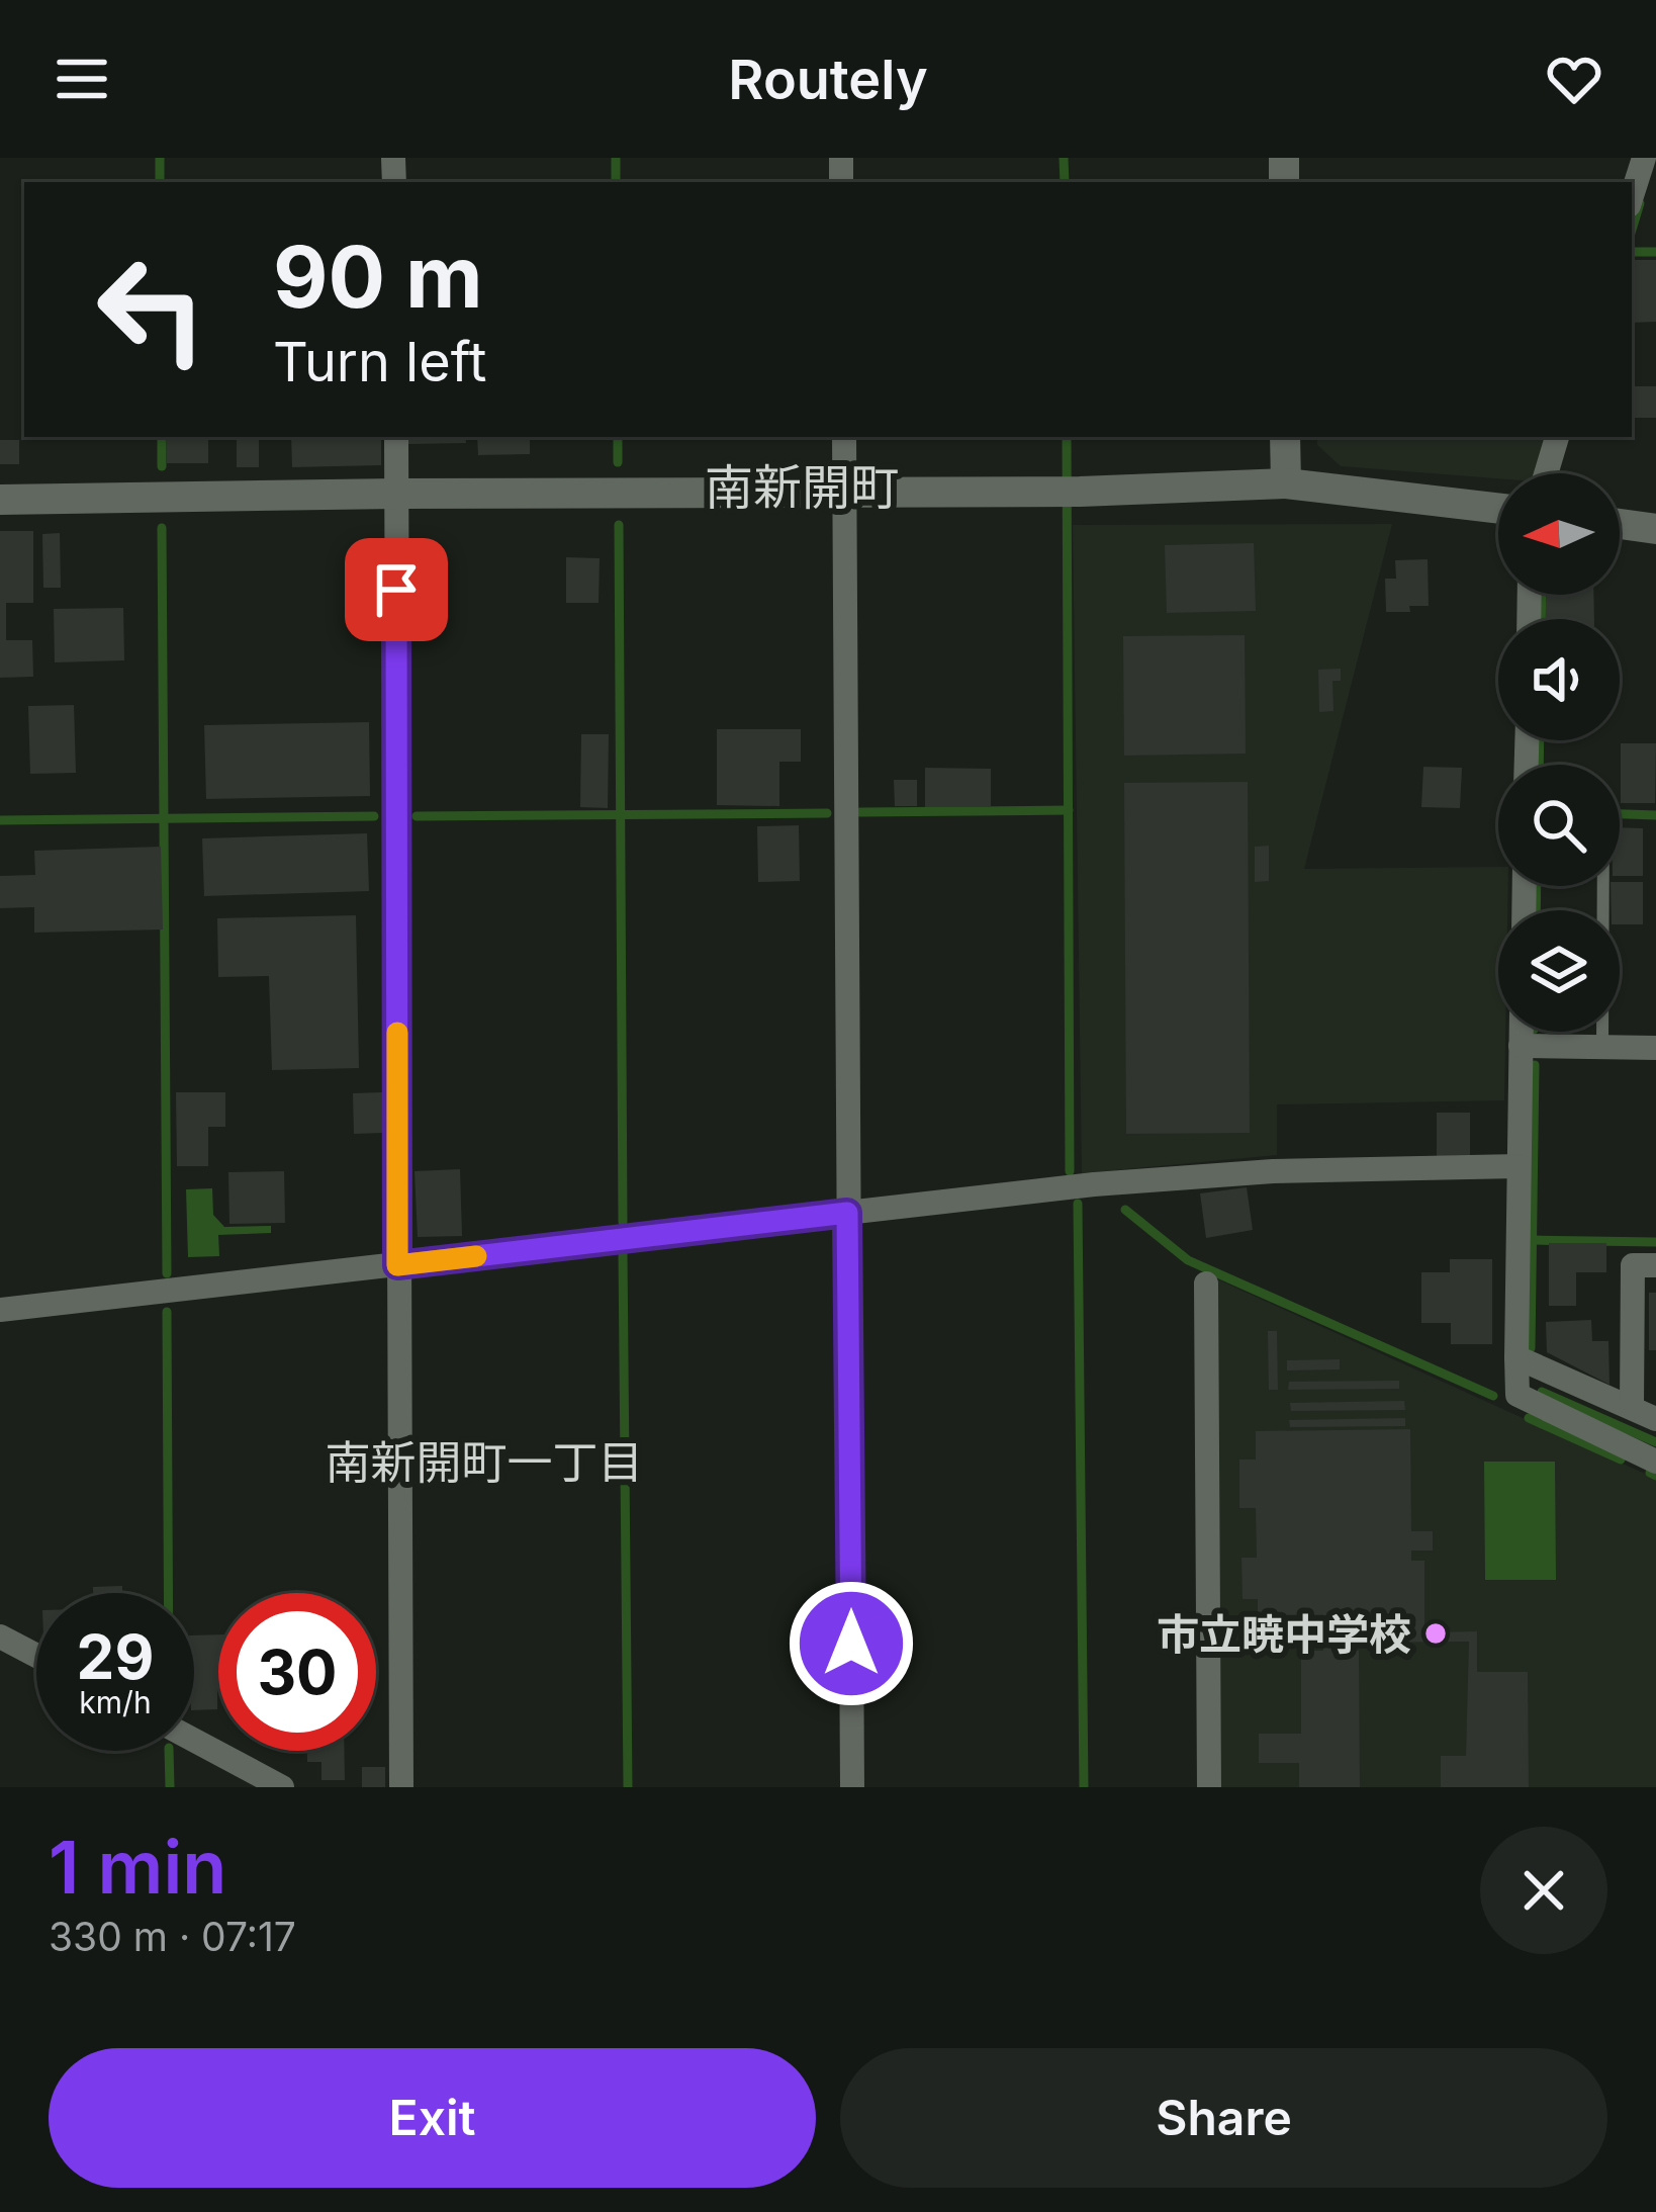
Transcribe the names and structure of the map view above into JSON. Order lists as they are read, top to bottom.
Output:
{
  "districts": ["南新開町", "南新開町一丁目"],
  "places": ["市立暁中学校"],
  "north": "left",
  "page": {
    "header": "Routely",
    "turn": ["90 m", "Turn left"],
    "speed": "29 km/h",
    "limit": "30",
    "heading": ["1 min", "330 m · 07:17"],
    "buttons": ["Exit", "Share"]
  }
}
